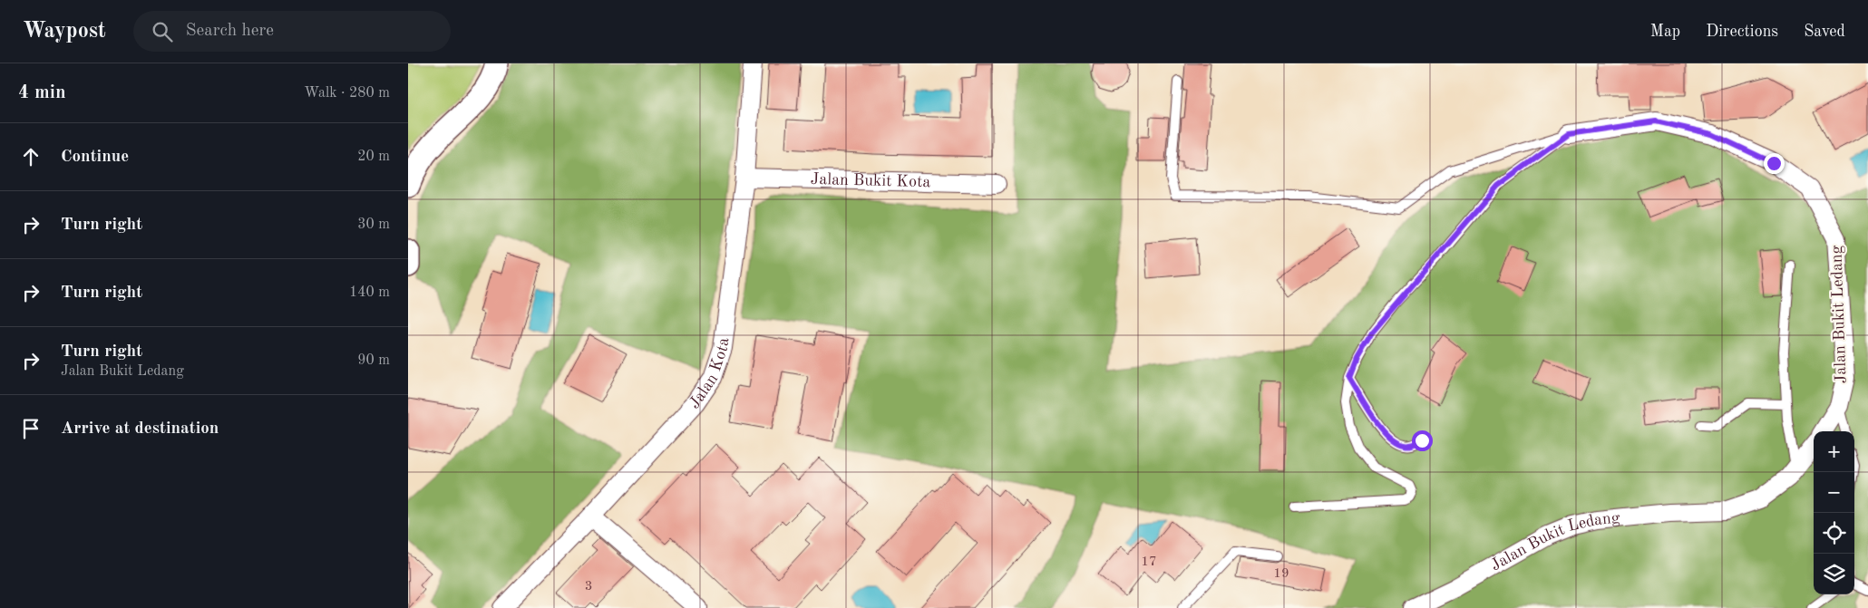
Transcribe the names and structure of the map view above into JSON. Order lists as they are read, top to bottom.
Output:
{
  "streets": {
    "street": ["Jalan Bukit Kota", "Jalan Bukit Ledang", "Jalan Kota"]
  },
  "crossings": [
    ["Jalan Bukit Kota", "Jalan Kota"]
  ],
  "house_numbers": ["17", "19", "3"],
  "page": {
    "header": "Waypost",
    "search": "Search here",
    "nav": ["Map", "Directions", "Saved"],
    "heading": ["4 min", "Walk · 280 m"],
    "list": [
      ["Continue", "20 m"],
      ["Turn right", "30 m"],
      ["Turn right", "140 m"],
      ["Turn right", "Jalan Bukit Ledang", "90 m"],
      "Arrive at destination"
    ],
    "map_buttons": ["+", "−"]
  }
}
